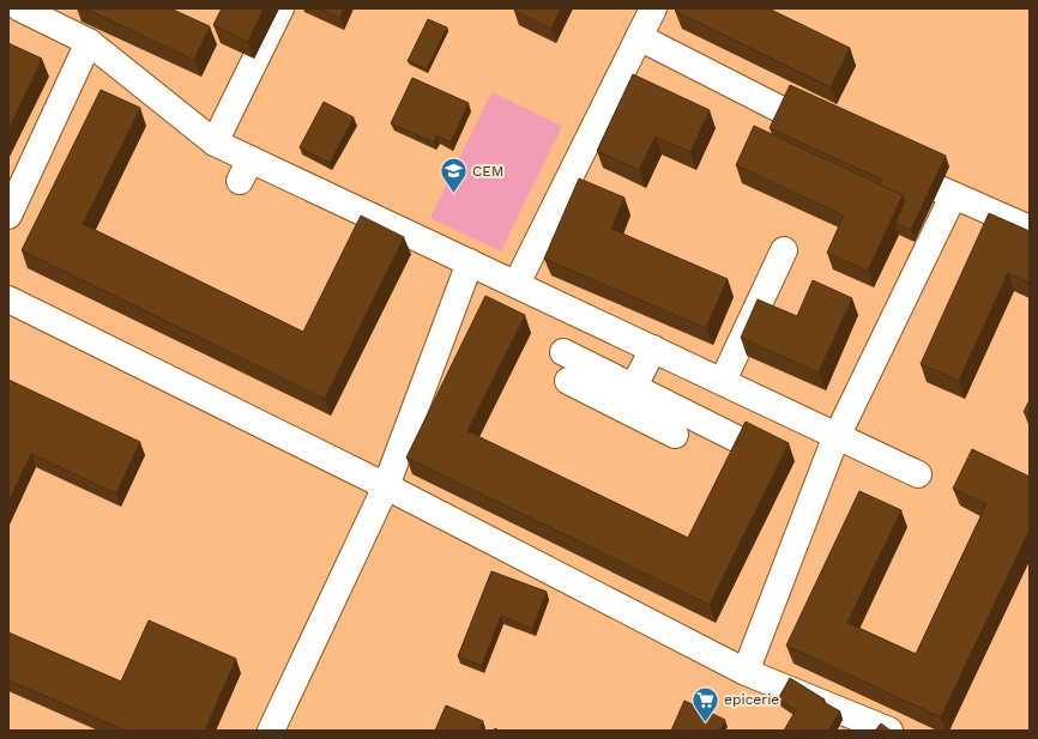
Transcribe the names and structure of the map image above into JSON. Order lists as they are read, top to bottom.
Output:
{
  "places": {
    "school or university": ["CEM"],
    "supermarket": ["epicerie"]
  }
}
